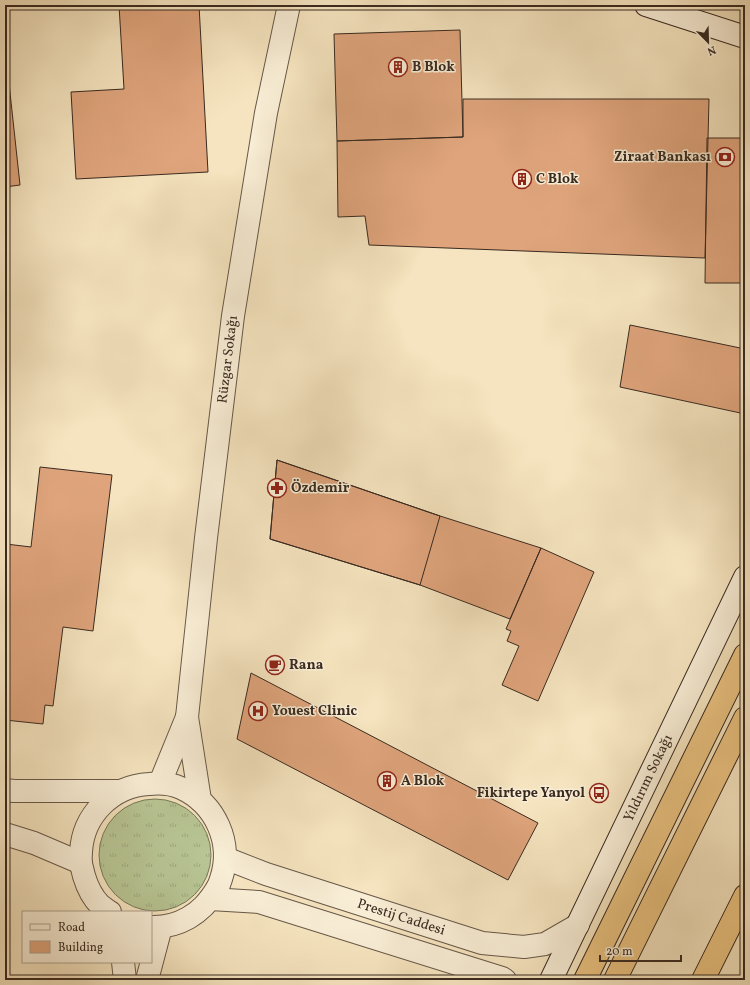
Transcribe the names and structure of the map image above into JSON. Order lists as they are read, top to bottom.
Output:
{
  "streets": {
    "street": ["Rüzgar Sokağı", "Yıldırım Sokağı", "Prestij Caddesi"]
  },
  "crossings": [
    ["Yıldırım Sokağı", "Prestij Caddesi"]
  ],
  "places": {
    "building": ["B Blok", "C Blok", "A Blok"],
    "bank": ["Ziraat Bankası"],
    "pharmacy": ["Özdemir"],
    "cafe": ["Rana"],
    "hospital": ["Youest Clinic"],
    "bus stop": ["Fikirtepe Yanyol"]
  },
  "legend": ["Road", "Building"],
  "scale_bar": "20 m",
  "north": "bottom right"
}
